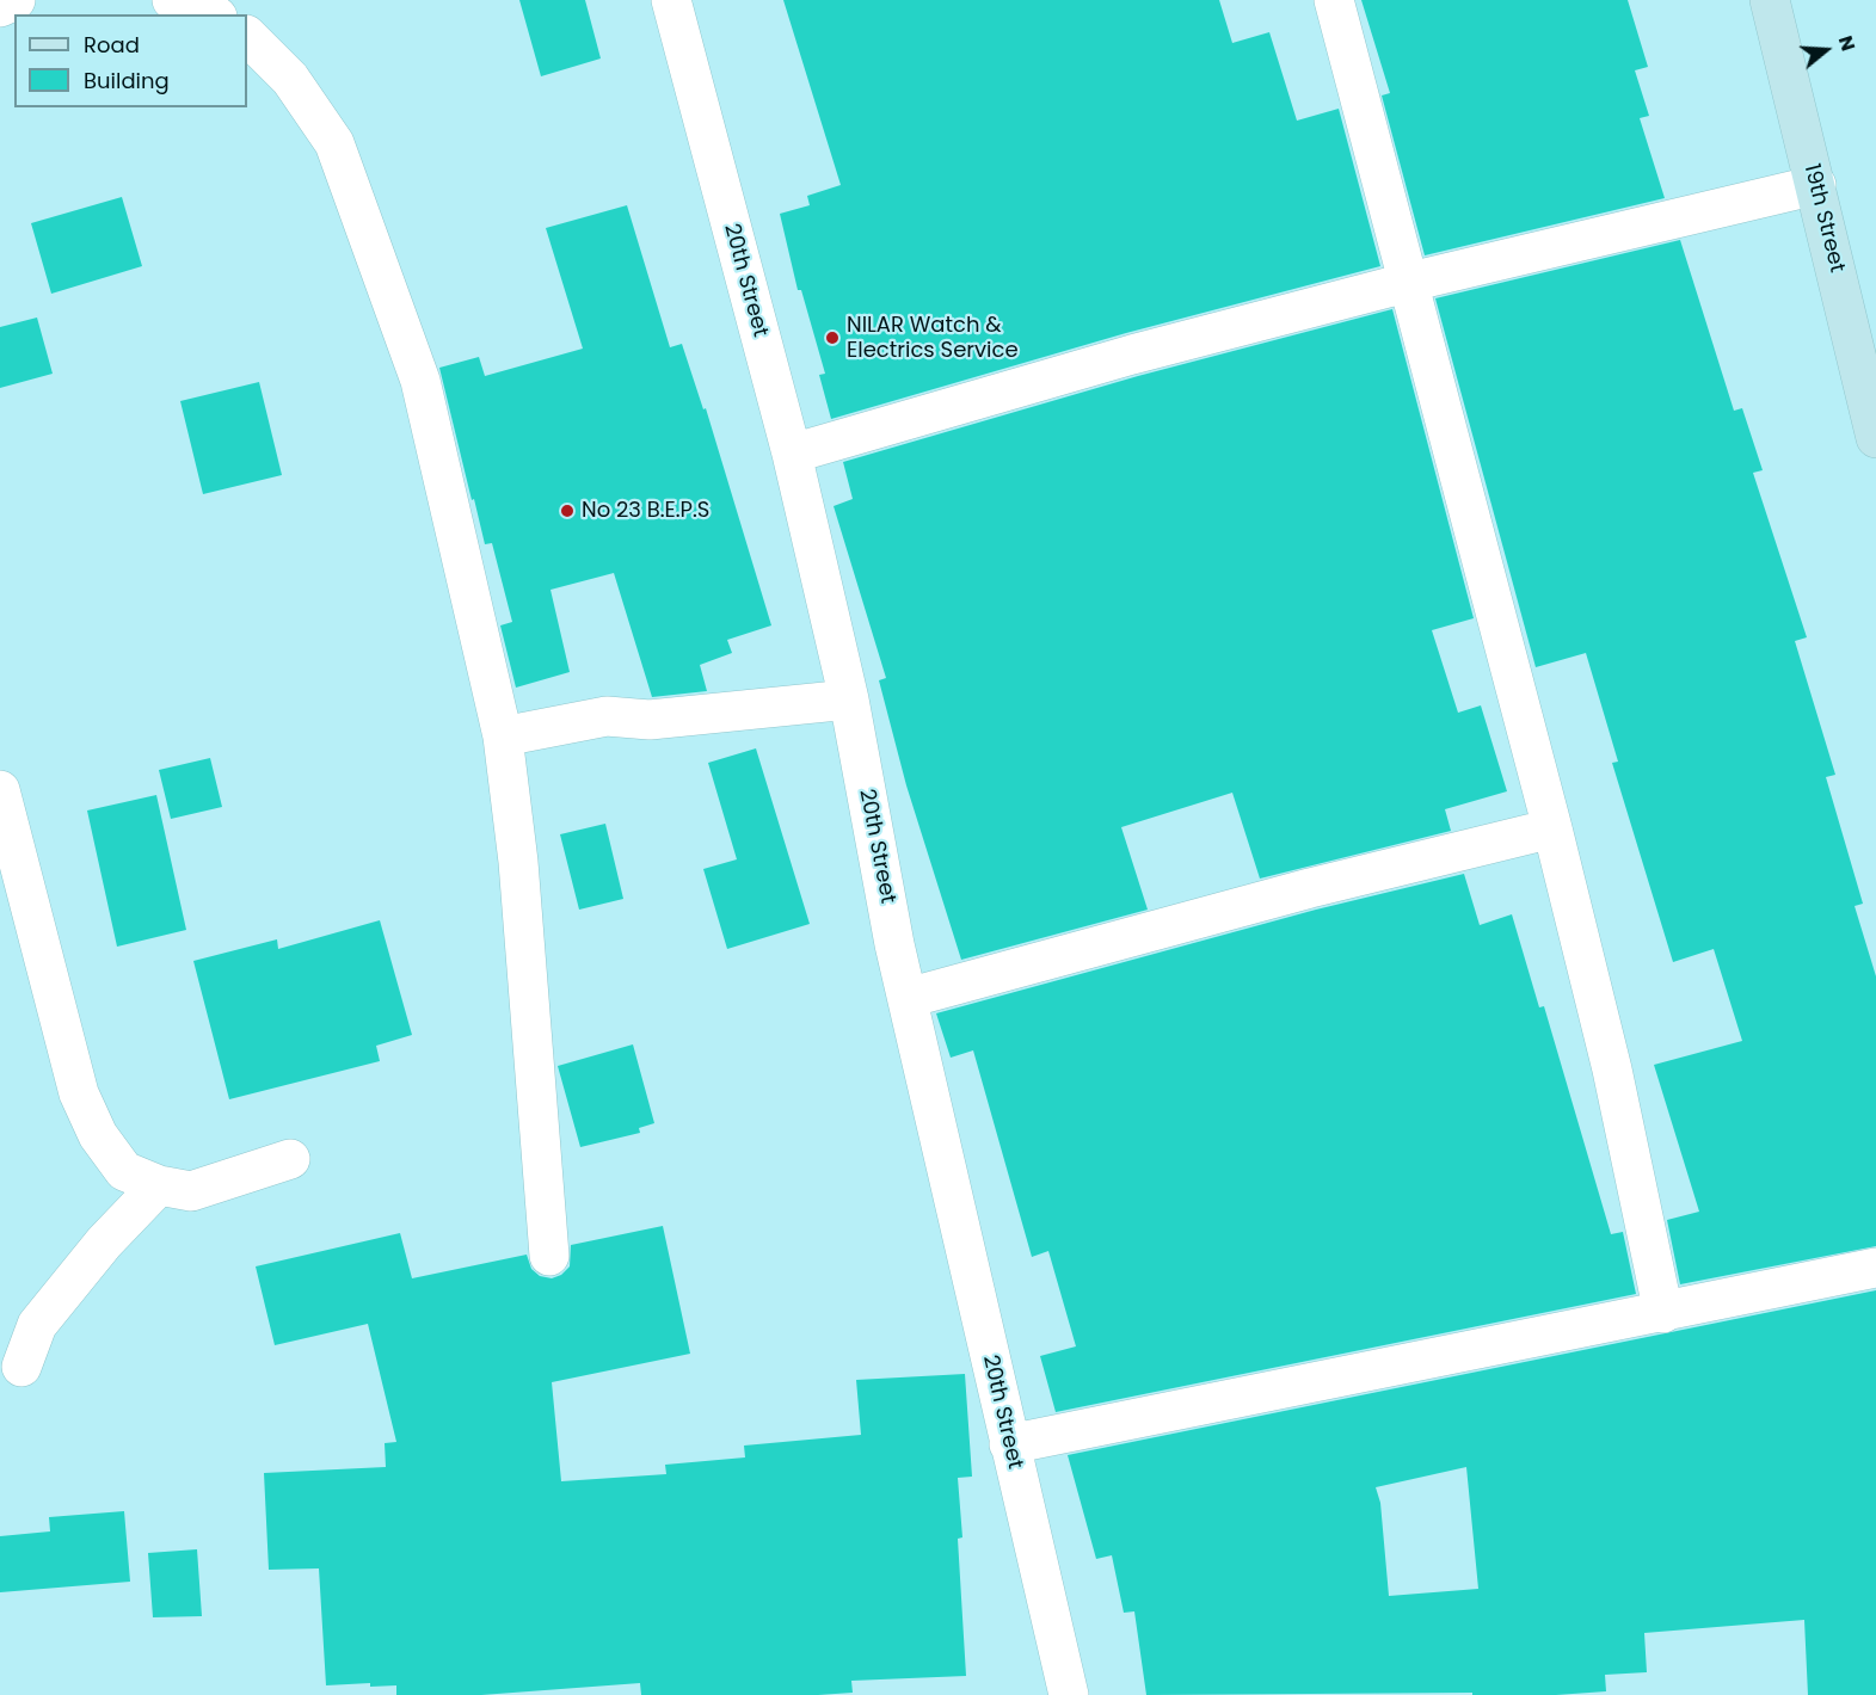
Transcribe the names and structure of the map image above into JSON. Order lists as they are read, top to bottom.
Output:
{
  "streets": {
    "street": ["19th Street", "20th Street"]
  },
  "places": ["NILAR Watch & Electrics Service", "No 23 B.E.P.S"],
  "legend": ["Road", "Building"],
  "north": "right"
}
